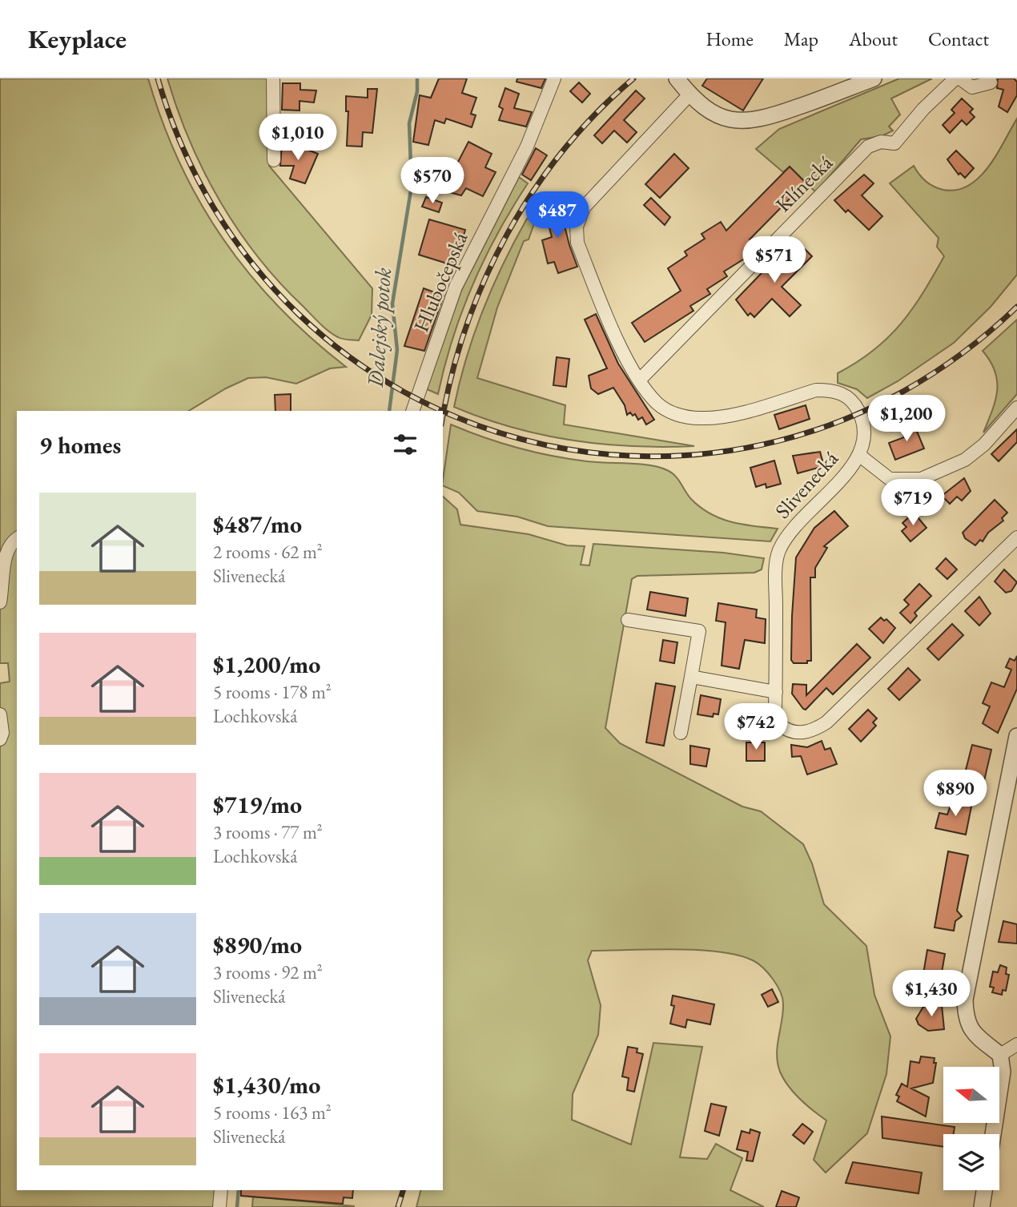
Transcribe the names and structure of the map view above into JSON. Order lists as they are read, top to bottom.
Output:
{
  "streets": {
    "street": ["Klínecká", "Hlubočepská", "Slivenecká"]
  },
  "crossings": [
    ["Klínecká", "Slivenecká"]
  ],
  "water": ["Dalejský potok"],
  "north": "left",
  "page": {
    "header": "Keyplace",
    "nav": [
      "Home",
      "Map",
      "About",
      "Contact"
    ],
    "price": [
      "$1,010",
      "$570",
      "$487",
      "$571",
      "$1,200",
      "$719",
      "$742",
      "$890",
      "$1,430"
    ],
    "heading": "9 homes",
    "list": [
      {
        "name": "$487/mo",
        "note": "2 rooms · 62 m² · Slivenecká"
      },
      {
        "name": "$1,200/mo",
        "note": "5 rooms · 178 m² · Lochkovská"
      },
      {
        "name": "$719/mo",
        "note": "3 rooms · 77 m² · Lochkovská"
      },
      {
        "name": "$890/mo",
        "note": "3 rooms · 92 m² · Slivenecká"
      },
      {
        "name": "$1,430/mo",
        "note": "5 rooms · 163 m² · Slivenecká"
      }
    ]
  }
}
